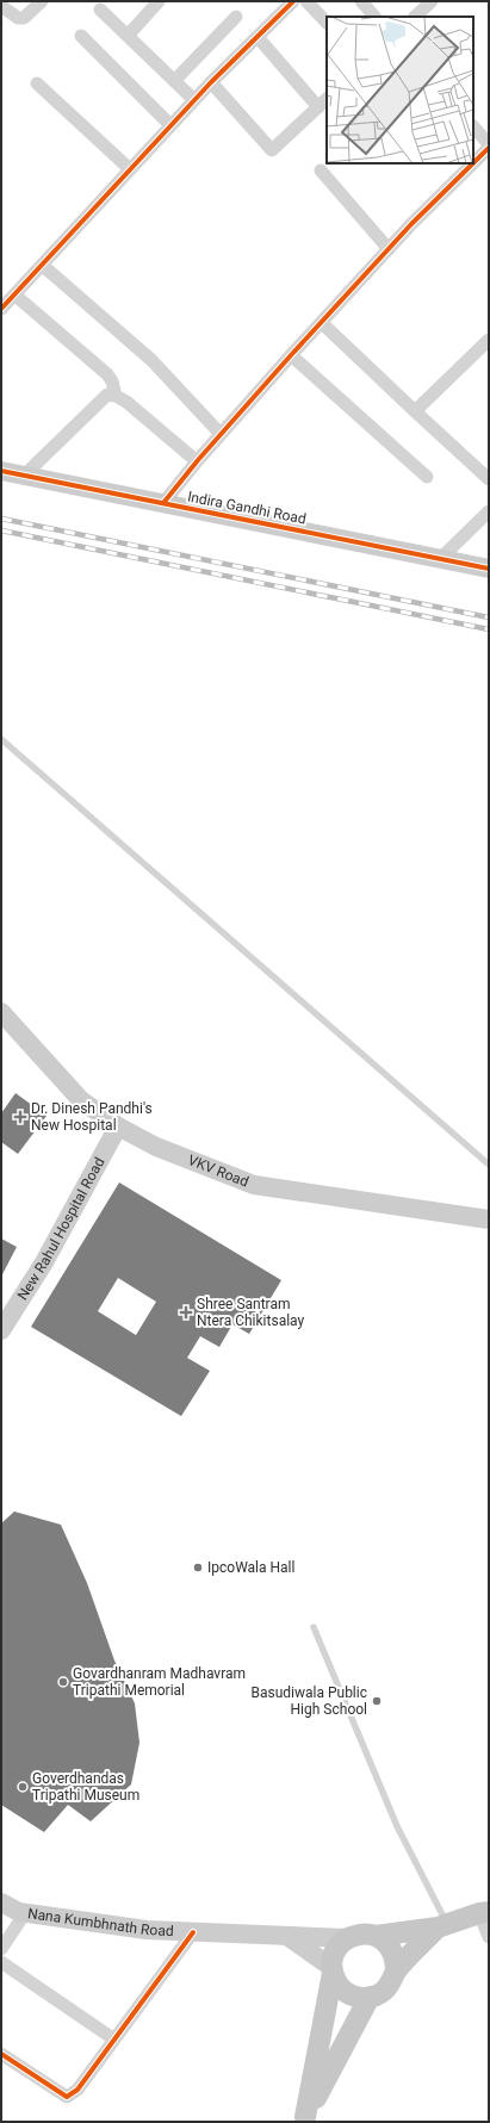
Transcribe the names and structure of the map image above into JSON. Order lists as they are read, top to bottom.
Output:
{
  "streets": {
    "main road": [
      "Indira Gandhi Road",
      "VKV Road",
      "New Rahul Hospital Road",
      "Nana Kumbhnath Road"
    ]
  },
  "crossings": [
    ["VKV Road", "New Rahul Hospital Road"]
  ],
  "places": {
    "health": ["Dr. Dinesh Pandhi's New Hospital", "Shree Santram Ntera Chikitsalay"],
    "other": [
      "IpcoWala Hall",
      "Govardhanram Madhavram Tripathi Memorial",
      "Basudiwala Public High School",
      "Goverdhandas Tripathi Museum"
    ]
  }
}
